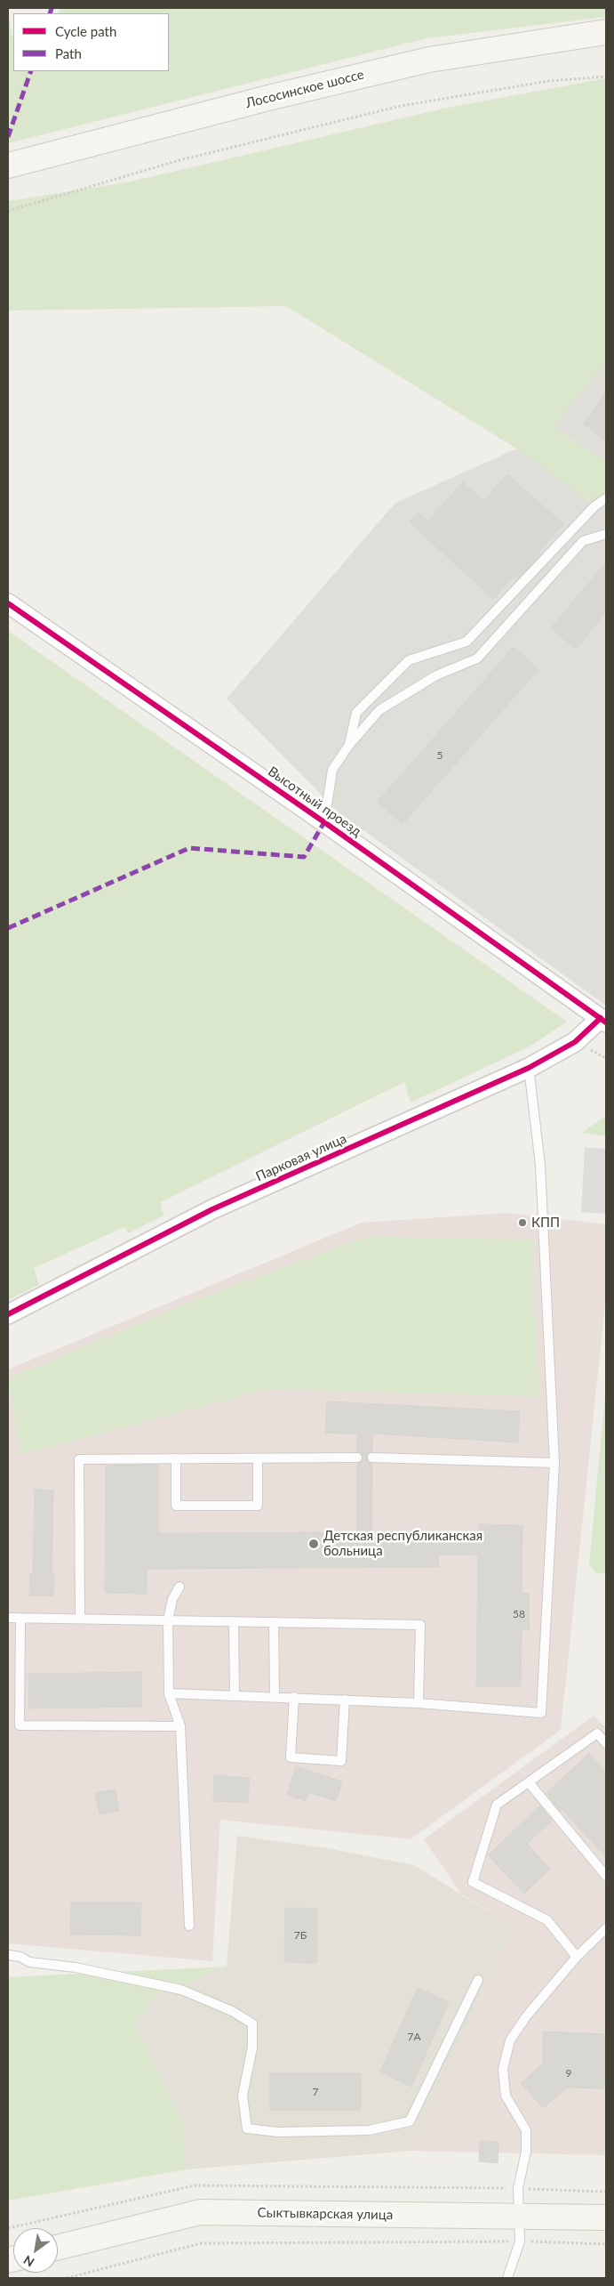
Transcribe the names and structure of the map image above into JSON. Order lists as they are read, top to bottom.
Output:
{
  "streets": {
    "main road": ["Лососинское шоссе", "Сыктывкарская улица"],
    "street": ["Высотный проезд", "Парковая улица"]
  },
  "crossings": [
    ["Высотный проезд", "Парковая улица"]
  ],
  "places": ["КПП", "Детская республиканская больница"],
  "house_numbers": [
    "5",
    "58",
    "7Б",
    "7А",
    "9",
    "7"
  ],
  "legend": ["Cycle path", "Path"],
  "north": "bottom left"
}
